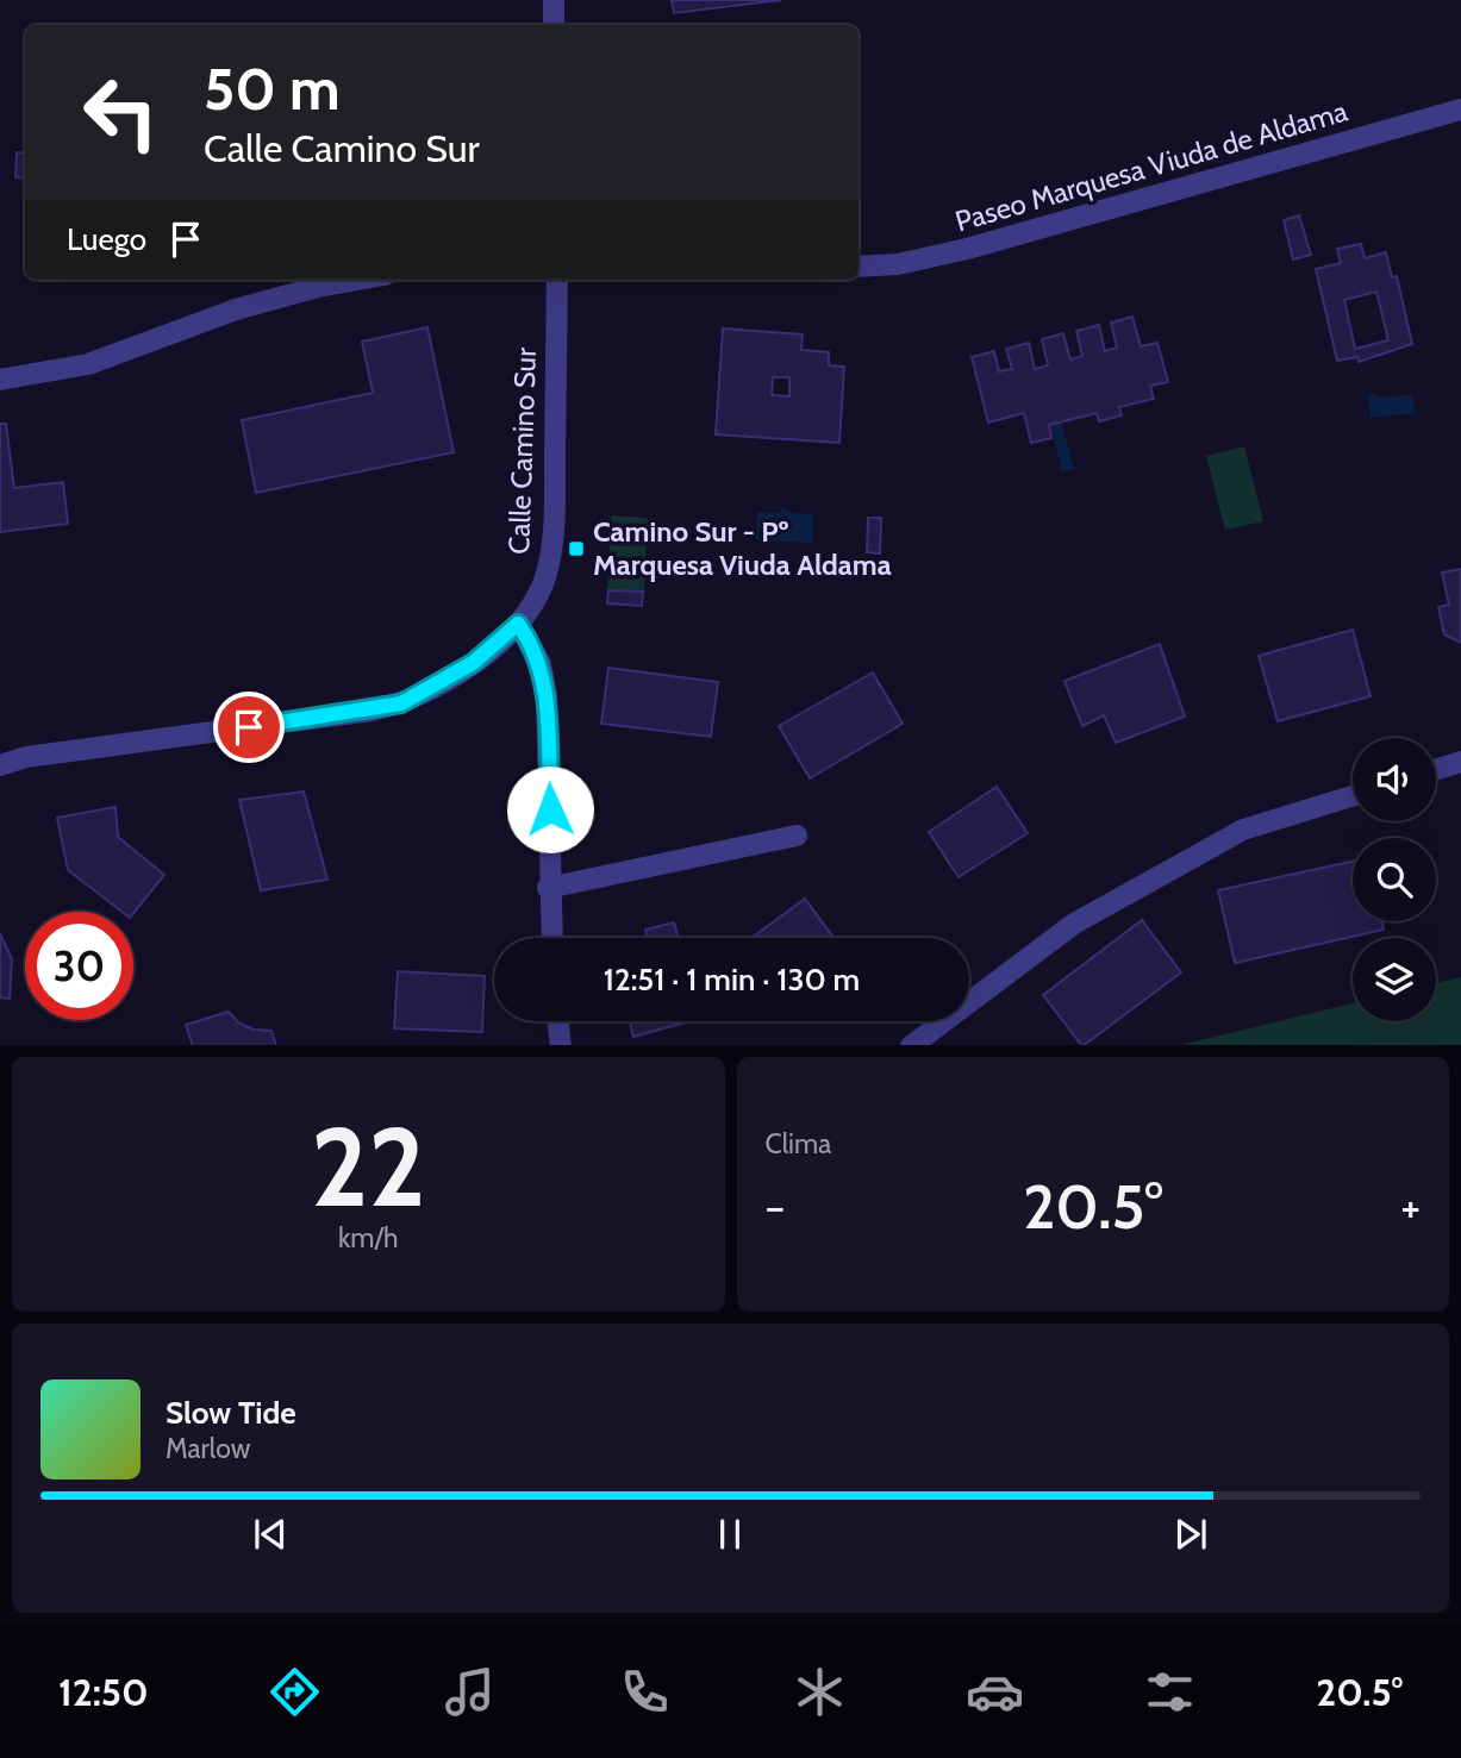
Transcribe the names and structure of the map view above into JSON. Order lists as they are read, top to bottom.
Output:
{
  "streets": {
    "street": ["Paseo Marquesa Viuda de Aldama", "Calle Camino Sur"]
  },
  "places": {
    "transit": ["Camino Sur - Pº Marquesa Viuda Aldama"]
  },
  "page": {
    "turn": ["50 m", "Calle Camino Sur"],
    "then": "Luego",
    "limit": "30",
    "trip": "12:51 · 1 min · 130 m",
    "tile": [
      ["22", "km/h"],
      "Clima"
    ],
    "heat": ["−", "20.5°", "+"],
    "song": ["Slow Tide", "Marlow"],
    "tabs": ["12:50", "20.5°"]
  }
}
